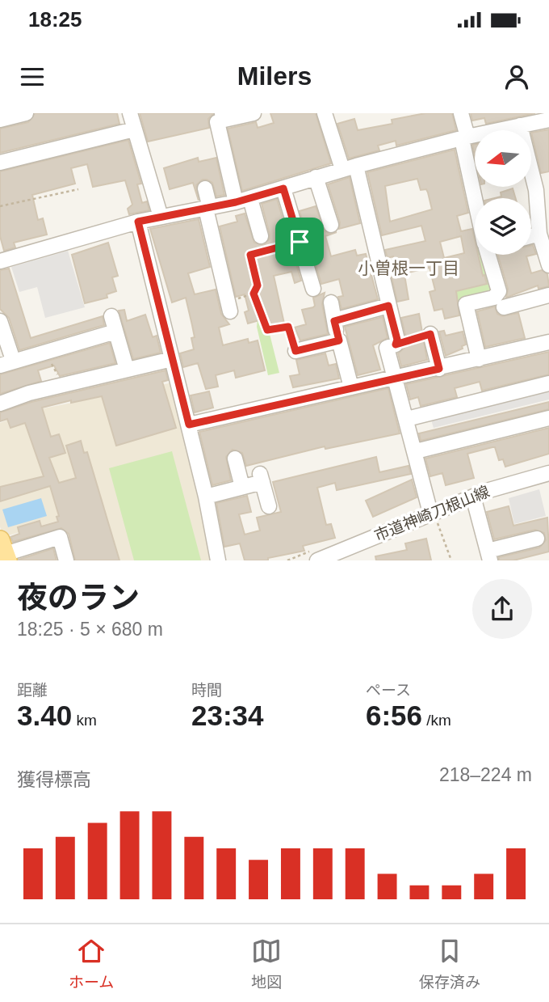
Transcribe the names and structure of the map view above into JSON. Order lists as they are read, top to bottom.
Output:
{
  "streets": {
    "street": ["市道神崎刀根山線"]
  },
  "districts": ["小曽根一丁目"],
  "north": "left",
  "page": {
    "status": "18:25",
    "header": "Milers",
    "heading": ["夜のラン", "18:25 · 5 × 680 m"],
    "stats": [
      ["距離", "3.40 km"],
      ["時間", "23:34"],
      ["ペース", "6:56 /km"]
    ],
    "chart": ["獲得標高", "218–224 m"],
    "tabs": ["ホーム", "地図", "保存済み"]
  }
}
